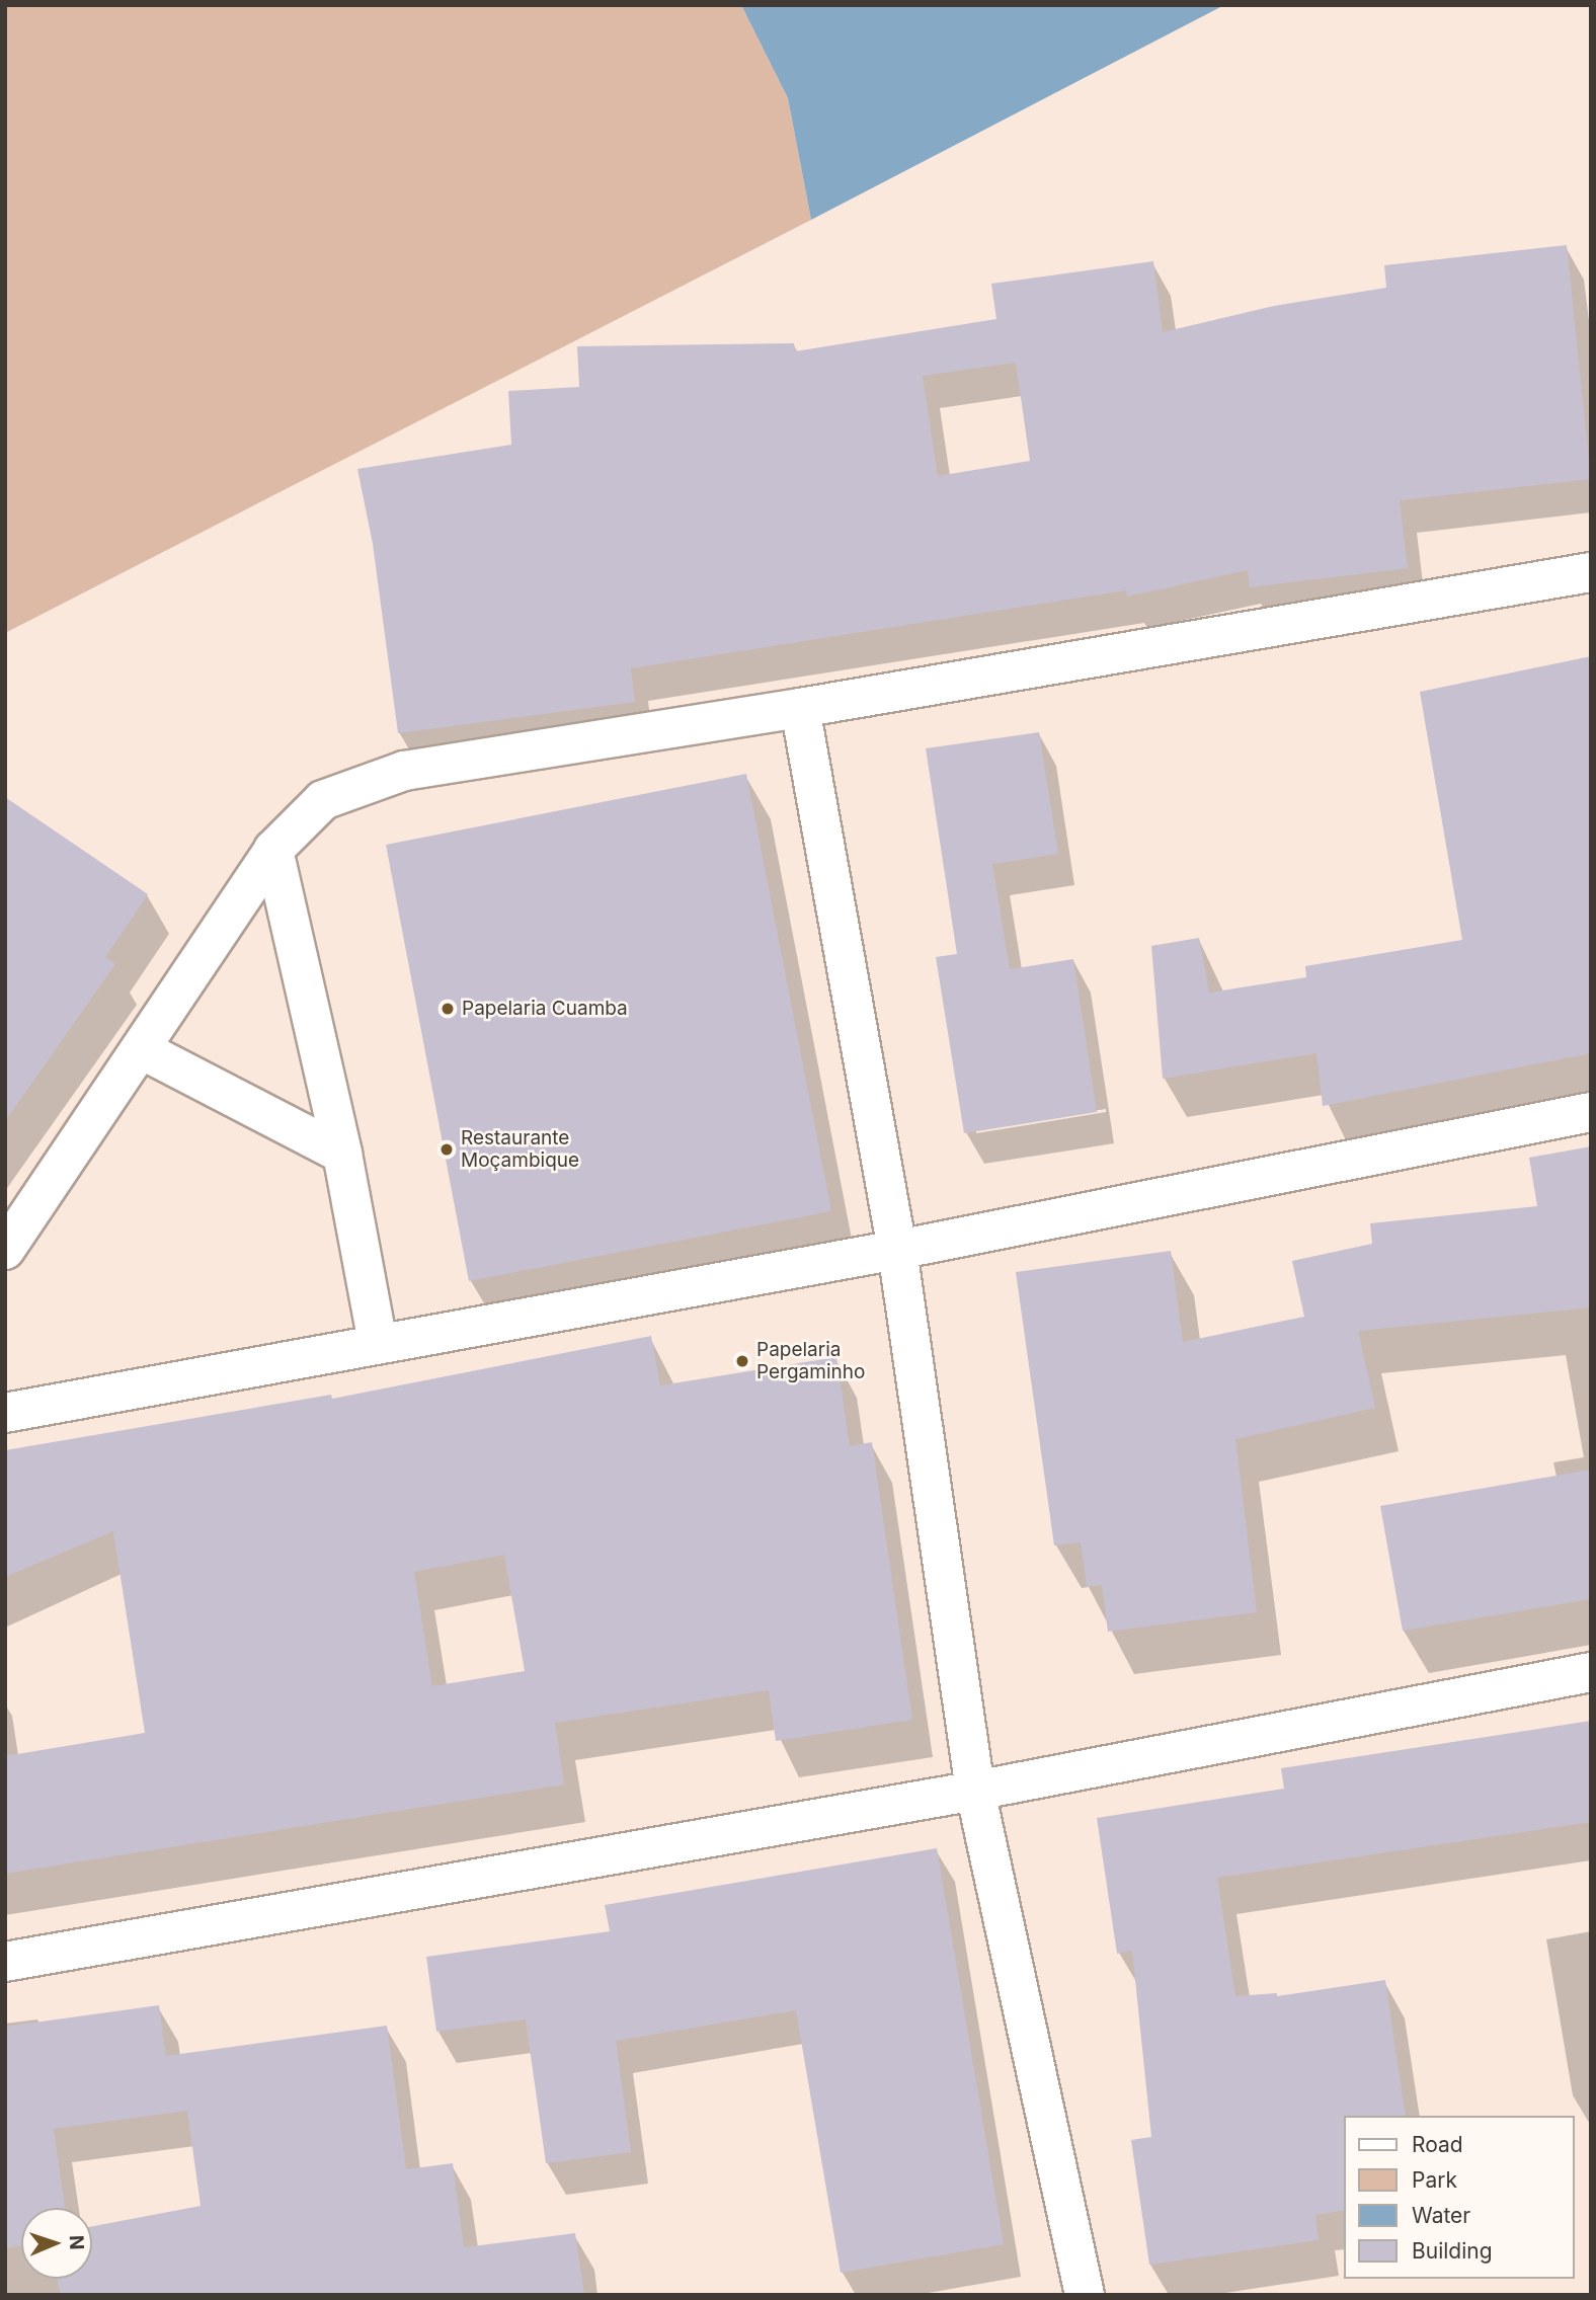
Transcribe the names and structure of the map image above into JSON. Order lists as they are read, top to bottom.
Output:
{
  "places": ["Papelaria Cuamba", "Restaurante Moçambique", "Papelaria Pergaminho"],
  "legend": [
    "Road",
    "Park",
    "Water",
    "Building"
  ],
  "north": "right"
}
